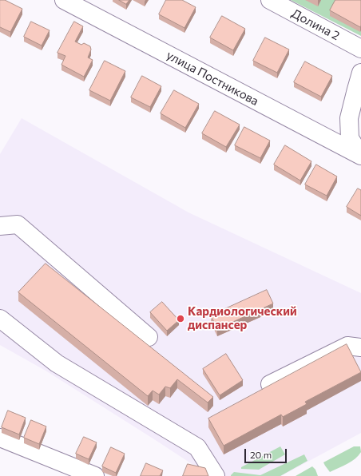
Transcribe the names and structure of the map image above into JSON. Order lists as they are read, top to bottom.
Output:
{
  "streets": {
    "street": ["Долина 2", "улица Постникова"]
  },
  "places": ["Кардиологический диспансер"],
  "scale_bar": "20 m"
}
